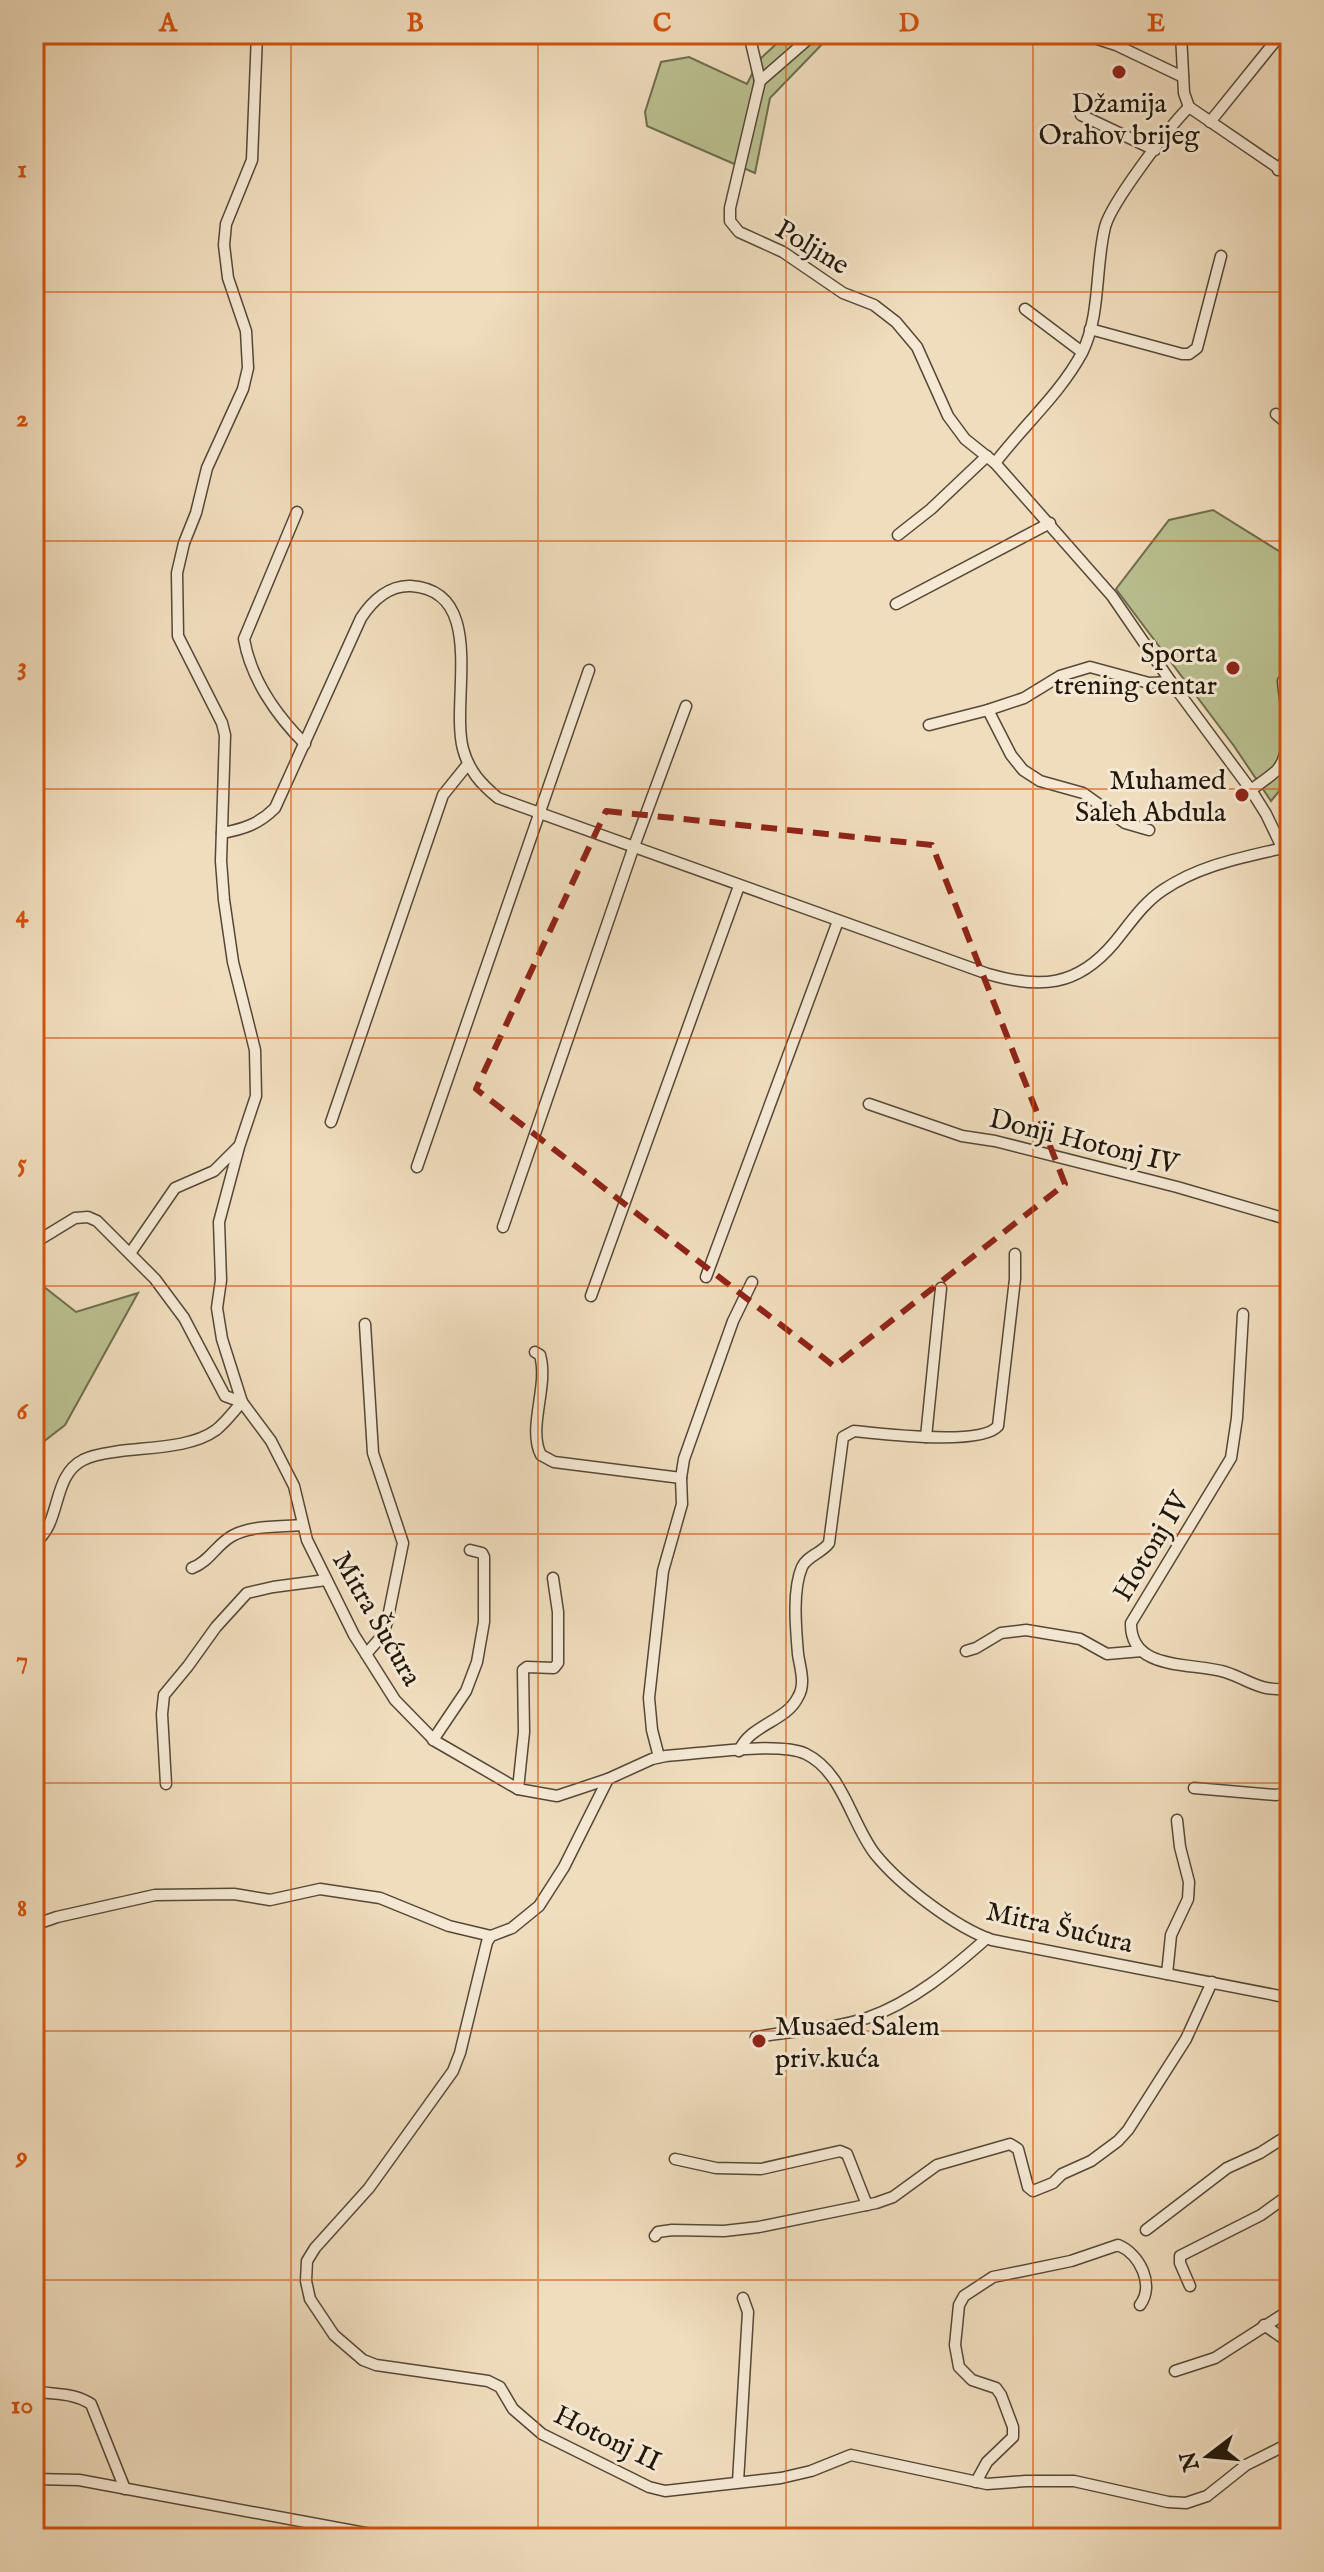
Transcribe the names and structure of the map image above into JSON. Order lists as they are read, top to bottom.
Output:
{
  "streets": {
    "street": [
      "Poljine",
      "Donji Hotonj IV",
      "Hotonj IV",
      "Mitra Šućura",
      "Hotonj II"
    ]
  },
  "places": [
    "Džamija Orahov brijeg",
    "Sporta trening centar",
    "Muhamed Saleh Abdula",
    "Musaed Salem priv.kuća"
  ],
  "north": "left",
  "grid": {
    "columns": [
      "A",
      "B",
      "C",
      "D",
      "E"
    ],
    "rows": [
      "1",
      "2",
      "3",
      "4",
      "5",
      "6",
      "7",
      "8",
      "9",
      "10"
    ]
  }
}
